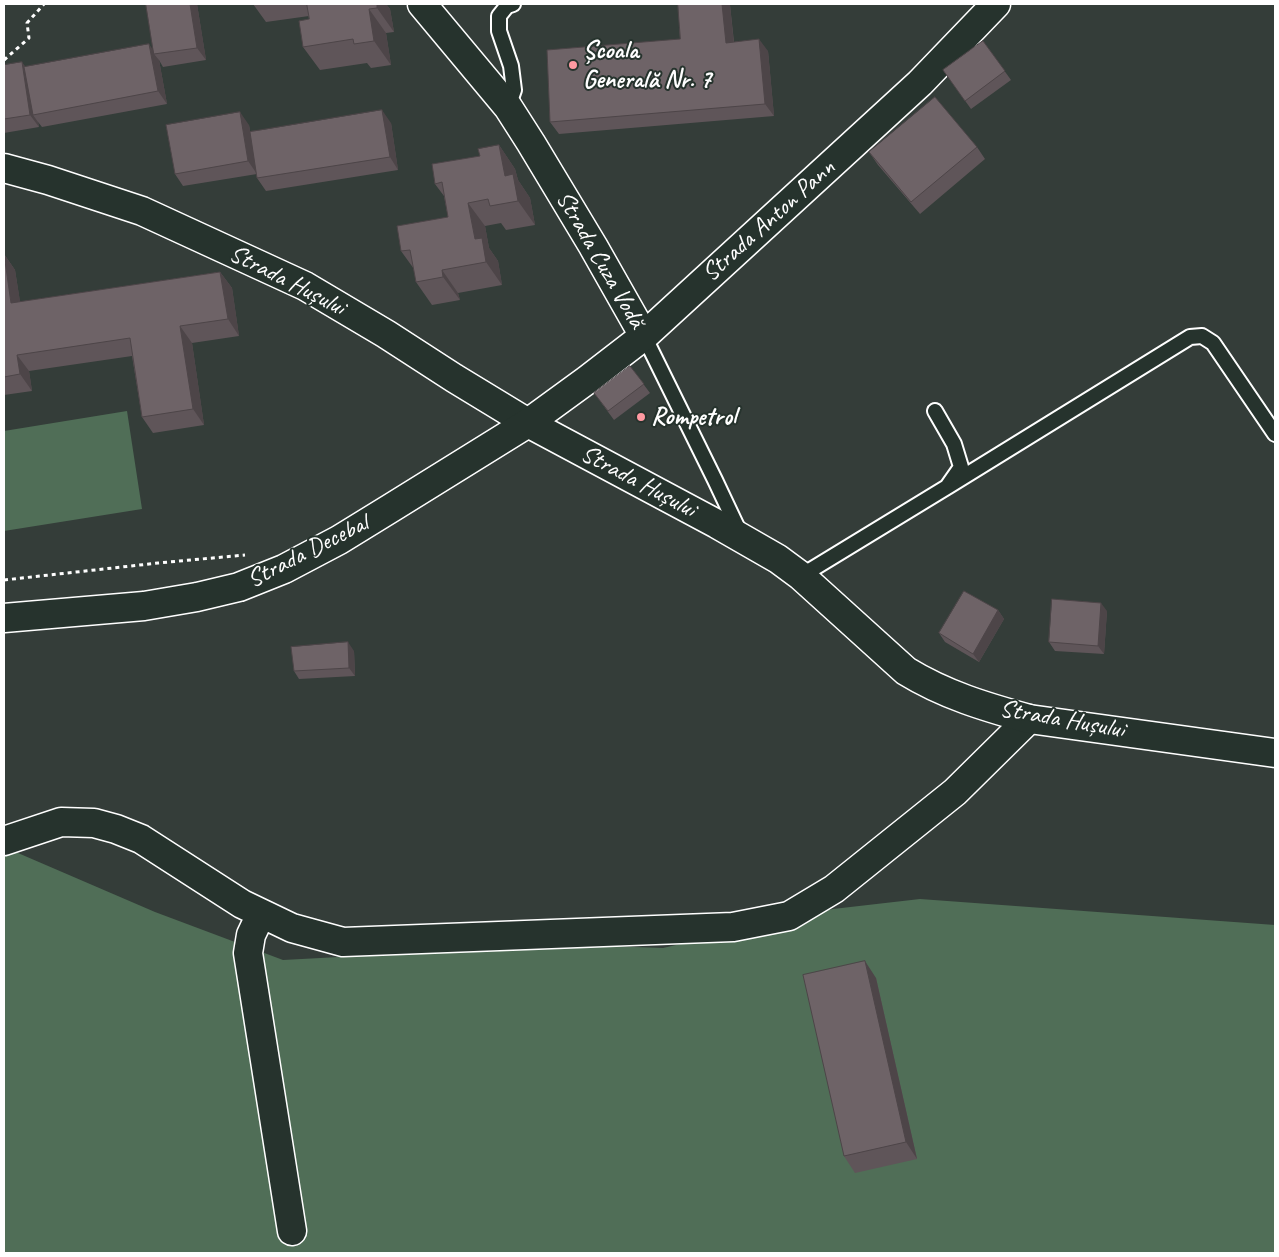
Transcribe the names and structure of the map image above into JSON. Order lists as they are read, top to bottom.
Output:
{
  "streets": {
    "street": [
      "Strada Anton Pann",
      "Strada Cuza Vodă",
      "Strada Hușului",
      "Strada Decebal"
    ]
  },
  "crossings": [
    ["Strada Anton Pann", "Strada Cuza Vodă"],
    ["Strada Anton Pann", "Strada Hușului"],
    ["Strada Anton Pann", "Strada Decebal"],
    ["Strada Cuza Vodă", "Strada Hușului"],
    ["Strada Hușului", "Strada Decebal"]
  ],
  "places": ["Școala Generală Nr. 7", "Rompetrol"]
}
